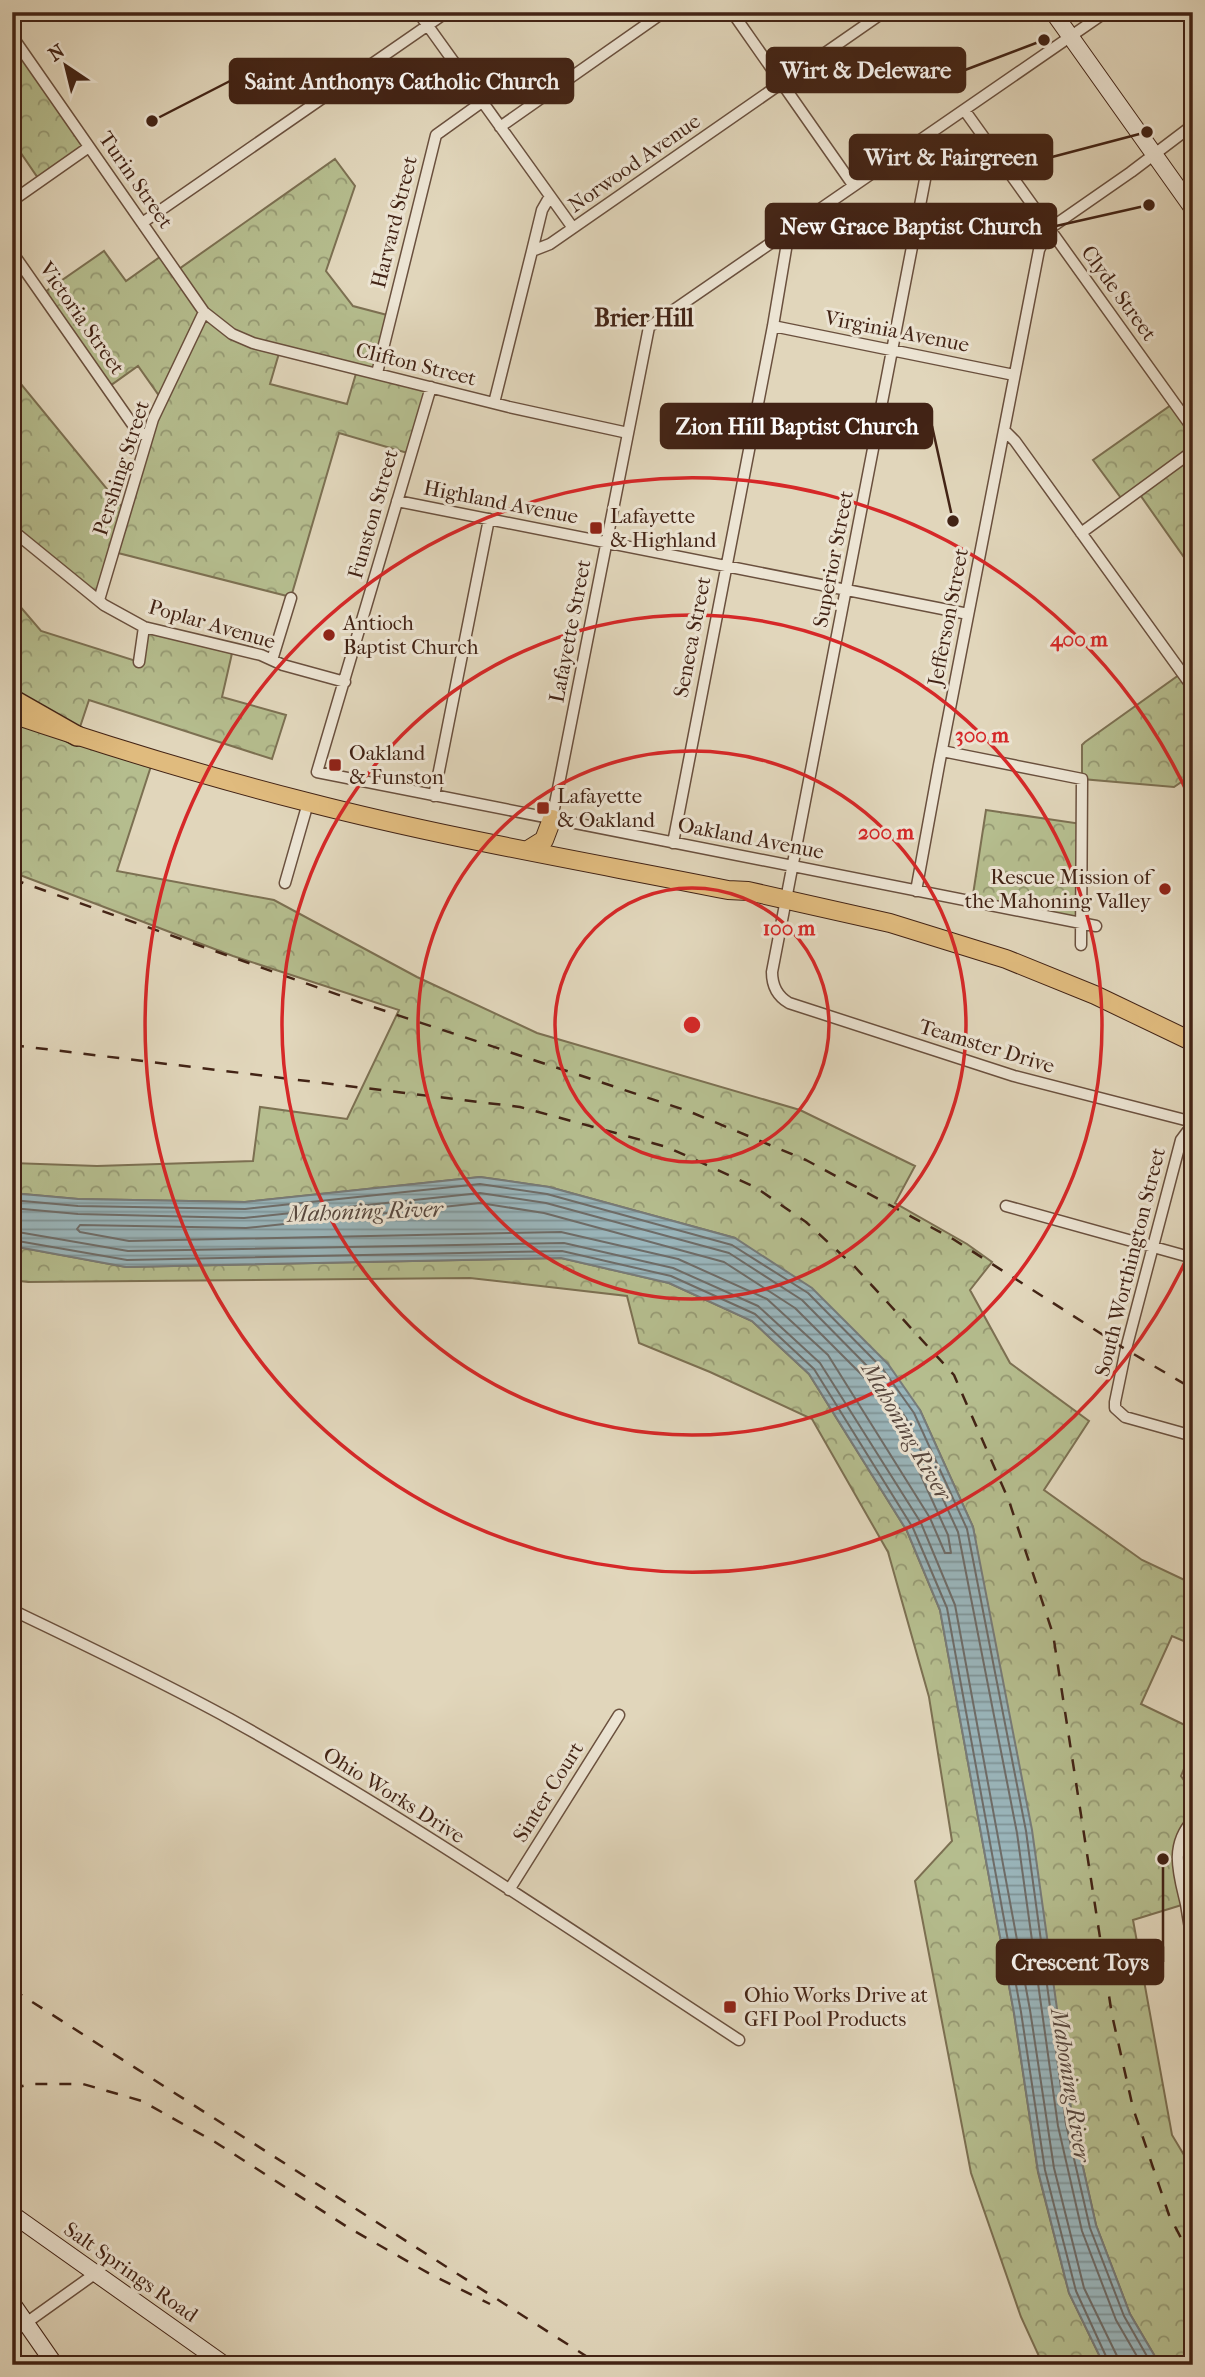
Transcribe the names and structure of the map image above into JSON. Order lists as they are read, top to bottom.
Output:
{
  "streets": {
    "street": [
      "Norwood Avenue",
      "Turin Street",
      "Harvard Street",
      "Clyde Street",
      "Victoria Street",
      "Virginia Avenue",
      "Clifton Street",
      "Pershing Street",
      "Highland Avenue",
      "Funston Street",
      "Superior Street",
      "Jefferson Street",
      "Poplar Avenue",
      "Lafayette Street",
      "Seneca Street",
      "Oakland Avenue",
      "Teamster Drive",
      "South Worthington Street",
      "Sinter Court",
      "Ohio Works Drive",
      "Salt Springs Road"
    ]
  },
  "crossings": [
    ["Turin Street", "Clifton Street"],
    ["Turin Street", "Pershing Street"],
    ["Harvard Street", "Clifton Street"],
    ["Clyde Street", "Jefferson Street"],
    ["Victoria Street", "Pershing Street"],
    ["Virginia Avenue", "Superior Street"],
    ["Virginia Avenue", "Jefferson Street"],
    ["Virginia Avenue", "Seneca Street"],
    ["Clifton Street", "Pershing Street"],
    ["Clifton Street", "Funston Street"],
    ["Clifton Street", "Lafayette Street"],
    ["Pershing Street", "Poplar Avenue"],
    ["Highland Avenue", "Funston Street"],
    ["Highland Avenue", "Superior Street"],
    ["Highland Avenue", "Jefferson Street"],
    ["Highland Avenue", "Lafayette Street"],
    ["Highland Avenue", "Seneca Street"],
    ["Funston Street", "Poplar Avenue"],
    ["Funston Street", "Oakland Avenue"],
    ["Superior Street", "Oakland Avenue"],
    ["Superior Street", "Teamster Drive"],
    ["Jefferson Street", "Oakland Avenue"],
    ["Lafayette Street", "Seneca Street"],
    ["Lafayette Street", "Oakland Avenue"],
    ["Seneca Street", "Oakland Avenue"],
    ["Teamster Drive", "South Worthington Street"],
    ["Sinter Court", "Ohio Works Drive"]
  ],
  "districts": ["Brier Hill"],
  "water": ["Mahoning River"],
  "places": {
    "other": [
      "Wirt & Deleware",
      "Saint Anthonys Catholic Church",
      "Wirt & Fairgreen",
      "New Grace Baptist Church",
      "Zion Hill Baptist Church",
      "Antioch Baptist Church",
      "Rescue Mission of the Mahoning Valley",
      "Crescent Toys"
    ],
    "transit": [
      "Lafayette & Highland",
      "Oakland & Funston",
      "Lafayette & Oakland",
      "Ohio Works Drive at GFI Pool Products"
    ]
  },
  "north": "top left",
  "rings": [
    "400 m",
    "300 m",
    "200 m",
    "100 m"
  ]
}
